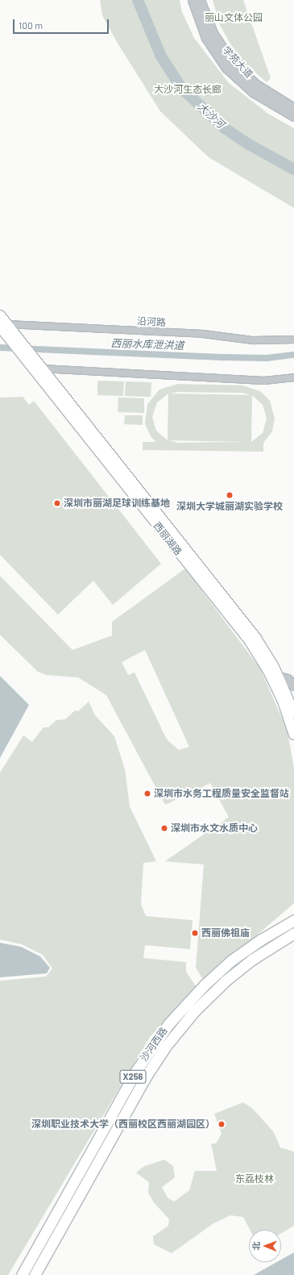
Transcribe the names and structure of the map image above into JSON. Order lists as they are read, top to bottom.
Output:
{
  "streets": {
    "main road": ["西丽湖路", "沙河西路", "X256"],
    "street": ["学苑大道", "沿河路"]
  },
  "water": ["大沙河", "西丽水库泄洪道"],
  "parks": ["丽山文体公园", "大沙河生态长廊", "东荔枝林"],
  "places": [
    "深圳大学城丽湖实验学校",
    "深圳市丽湖足球训练基地",
    "深圳市水务工程质量安全监督站",
    "深圳市水文水质中心",
    "西丽佛祖庙",
    "深圳职业技术大学（西丽校区西丽湖园区）"
  ],
  "scale_bar": "100 m",
  "north": "left"
}
